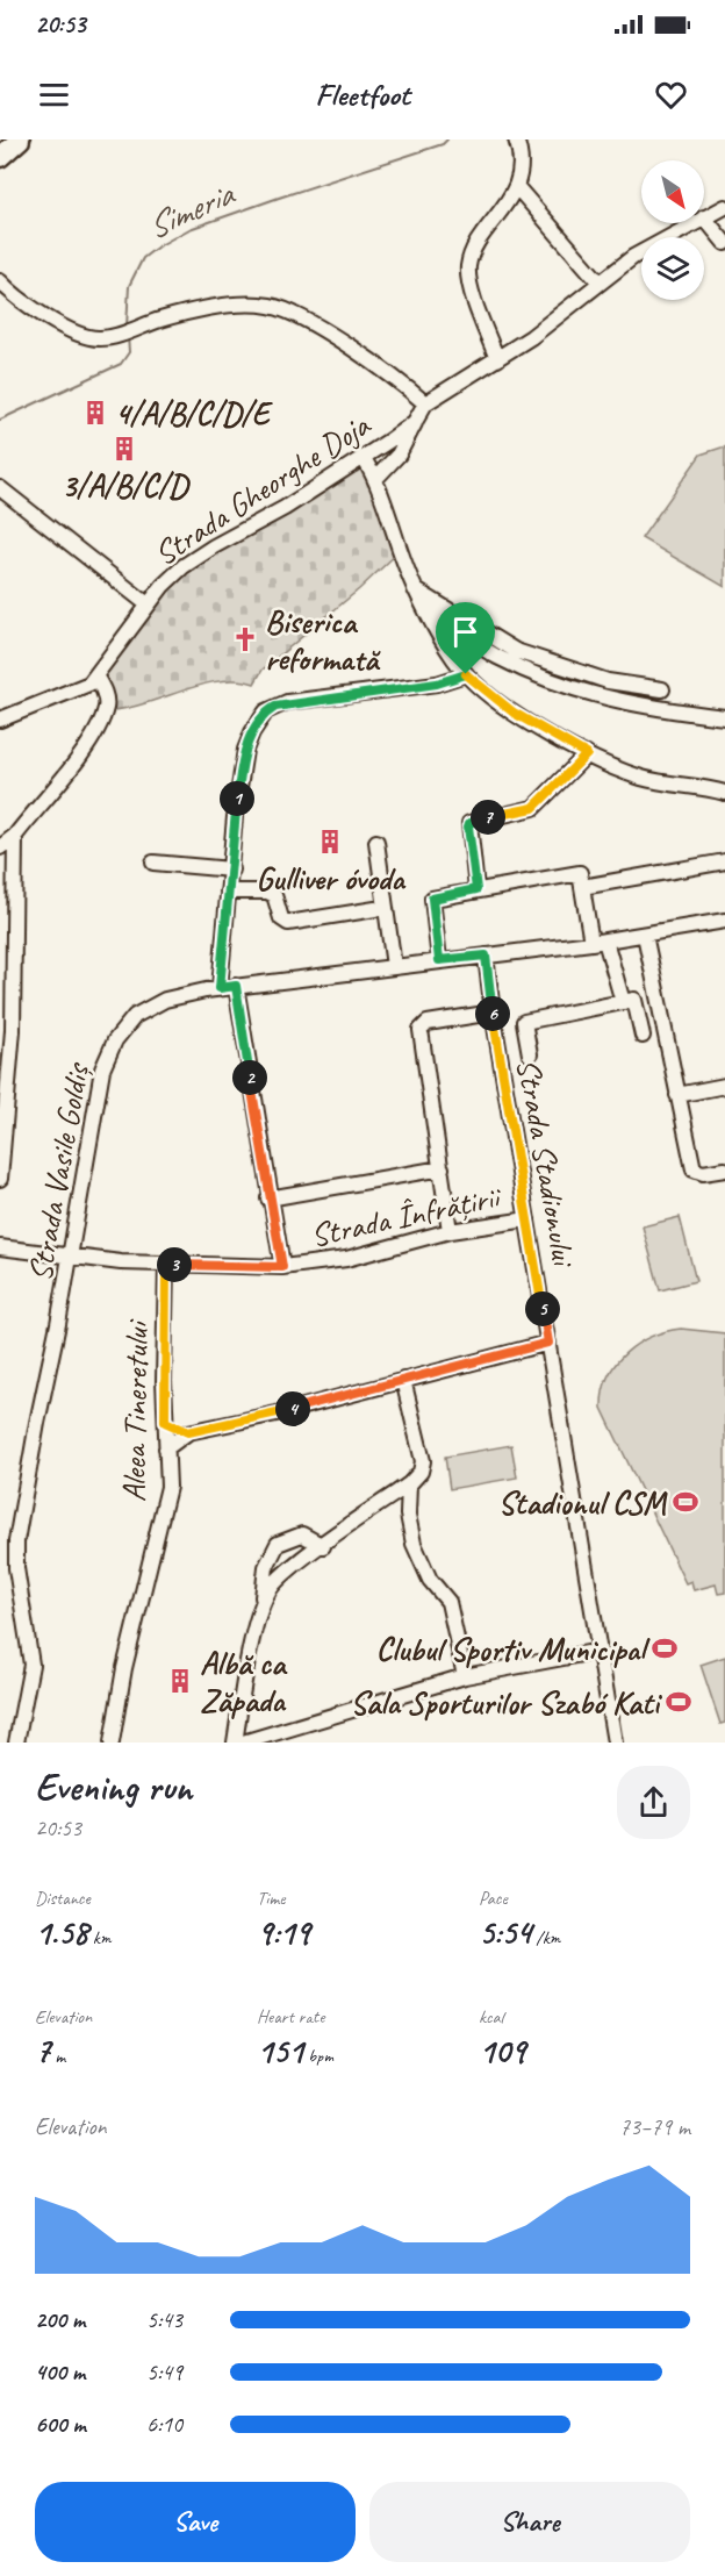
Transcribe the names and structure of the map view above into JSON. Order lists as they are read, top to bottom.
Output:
{
  "streets": {
    "street": [
      "Strada Gheorghe Doja",
      "Strada Stadionului",
      "Strada Vasile Goldiș",
      "Strada Înfrățirii",
      "Aleea Tineretului"
    ]
  },
  "crossings": [
    ["Strada Stadionului", "Strada Vasile Goldiș"],
    ["Strada Stadionului", "Strada Înfrățirii"],
    ["Strada Vasile Goldiș", "Strada Înfrățirii"],
    ["Strada Înfrățirii", "Aleea Tineretului"]
  ],
  "water": ["Simeria"],
  "places": {
    "building": [
      "4/A/B/C/D/E",
      "3/A/B/C/D",
      "Gulliver óvoda",
      "Albă ca Zăpada"
    ],
    "church": ["Biserica reformată"],
    "sports": ["Stadionul CSM", "Clubul Sportiv Municipal", "Sala Sporturilor Szabó Kati"]
  },
  "north": "bottom right",
  "page": {
    "status": "20:53",
    "header": "Fleetfoot",
    "pins": [
      "1",
      "7",
      "6",
      "2",
      "3",
      "5",
      "4"
    ],
    "heading": ["Evening run", "20:53"],
    "stats": [
      ["Distance", "1.58 km"],
      ["Time", "9:19"],
      ["Pace", "5:54 /km"],
      ["Elevation", "7 m"],
      ["Heart rate", "151 bpm"],
      ["kcal", "109"]
    ],
    "chart": ["Elevation", "73–79 m"],
    "list": [
      {
        "name": "200 m",
        "note": "5:43"
      },
      {
        "name": "400 m",
        "note": "5:49"
      },
      {
        "name": "600 m",
        "note": "6:10"
      }
    ],
    "buttons": ["Save", "Share"]
  }
}
